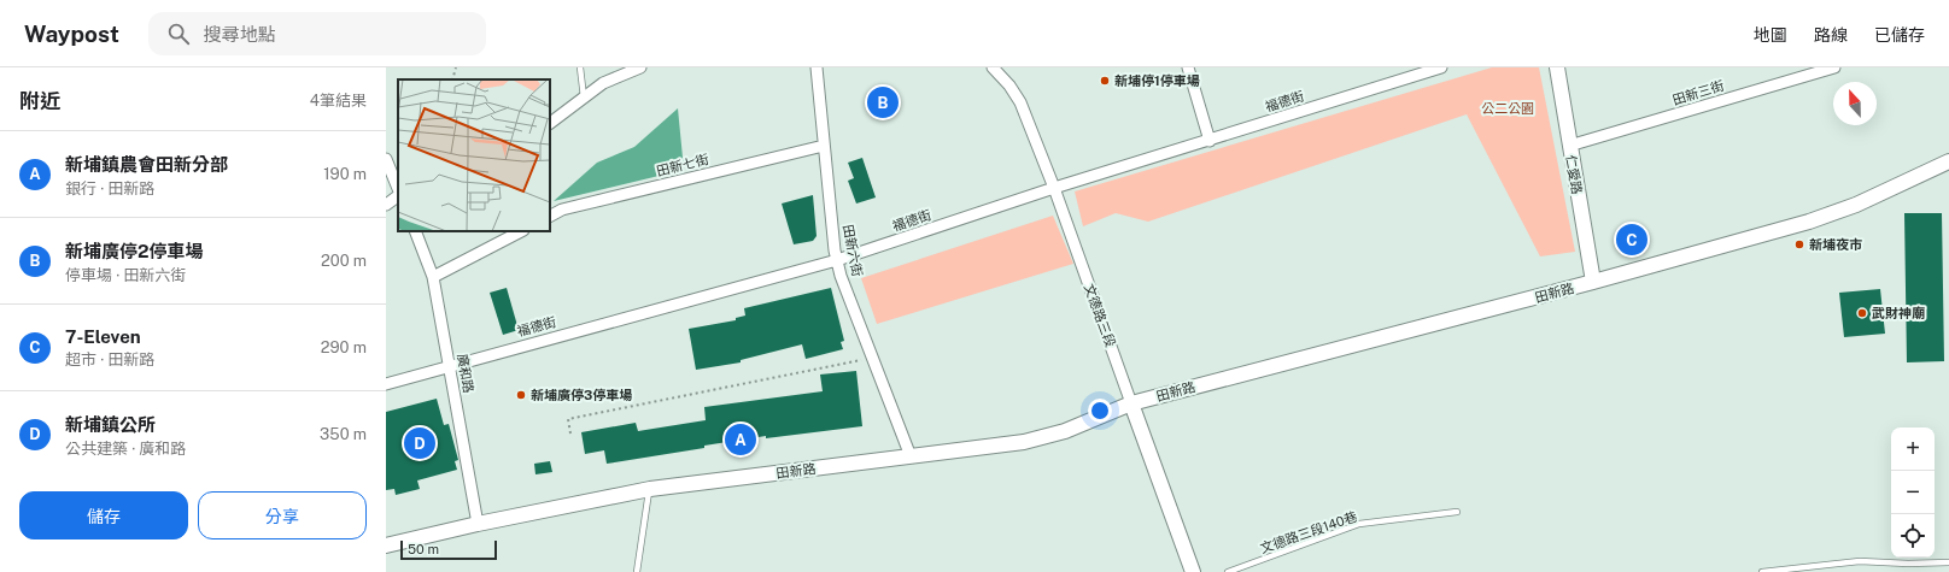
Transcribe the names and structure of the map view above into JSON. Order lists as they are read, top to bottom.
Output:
{
  "streets": {
    "main road": ["仁愛路", "田新路", "文德路三段"],
    "street": [
      "田新三街",
      "福德街",
      "田新七街",
      "田新六街",
      "廣和路"
    ],
    "lane": ["文德路三段140巷"]
  },
  "crossings": [
    ["田新三街", "仁愛路"],
    ["福德街", "田新六街"],
    ["福德街", "文德路三段"],
    ["福德街", "廣和路"],
    ["田新七街", "田新六街"],
    ["仁愛路", "田新路"],
    ["田新六街", "田新路"],
    ["田新路", "文德路三段"],
    ["田新路", "廣和路"]
  ],
  "parks": ["公二公園"],
  "places": [
    "新埔停1停車場",
    "新埔夜市",
    "武財神廟",
    "新埔廣停3停車場"
  ],
  "scale_bar": "50 m",
  "north": "top",
  "page": {
    "header": "Waypost",
    "search": "搜尋地點",
    "nav": ["地圖", "路線", "已儲存"],
    "heading": ["附近", "4筆結果"],
    "pins": [
      "B",
      "C",
      "A",
      "D"
    ],
    "list": [
      {
        "mark": "A",
        "name": "新埔鎮農會田新分部",
        "note": "銀行 · 田新路",
        "value": "190 m"
      },
      {
        "mark": "B",
        "name": "新埔廣停2停車場",
        "note": "停車場 · 田新六街",
        "value": "200 m"
      },
      {
        "mark": "C",
        "name": "7-Eleven",
        "note": "超市 · 田新路",
        "value": "290 m"
      },
      {
        "mark": "D",
        "name": "新埔鎮公所",
        "note": "公共建築 · 廣和路",
        "value": "350 m"
      }
    ],
    "map_buttons": ["+", "−"],
    "buttons": ["儲存", "分享"],
    "scale": "50 m"
  }
}
